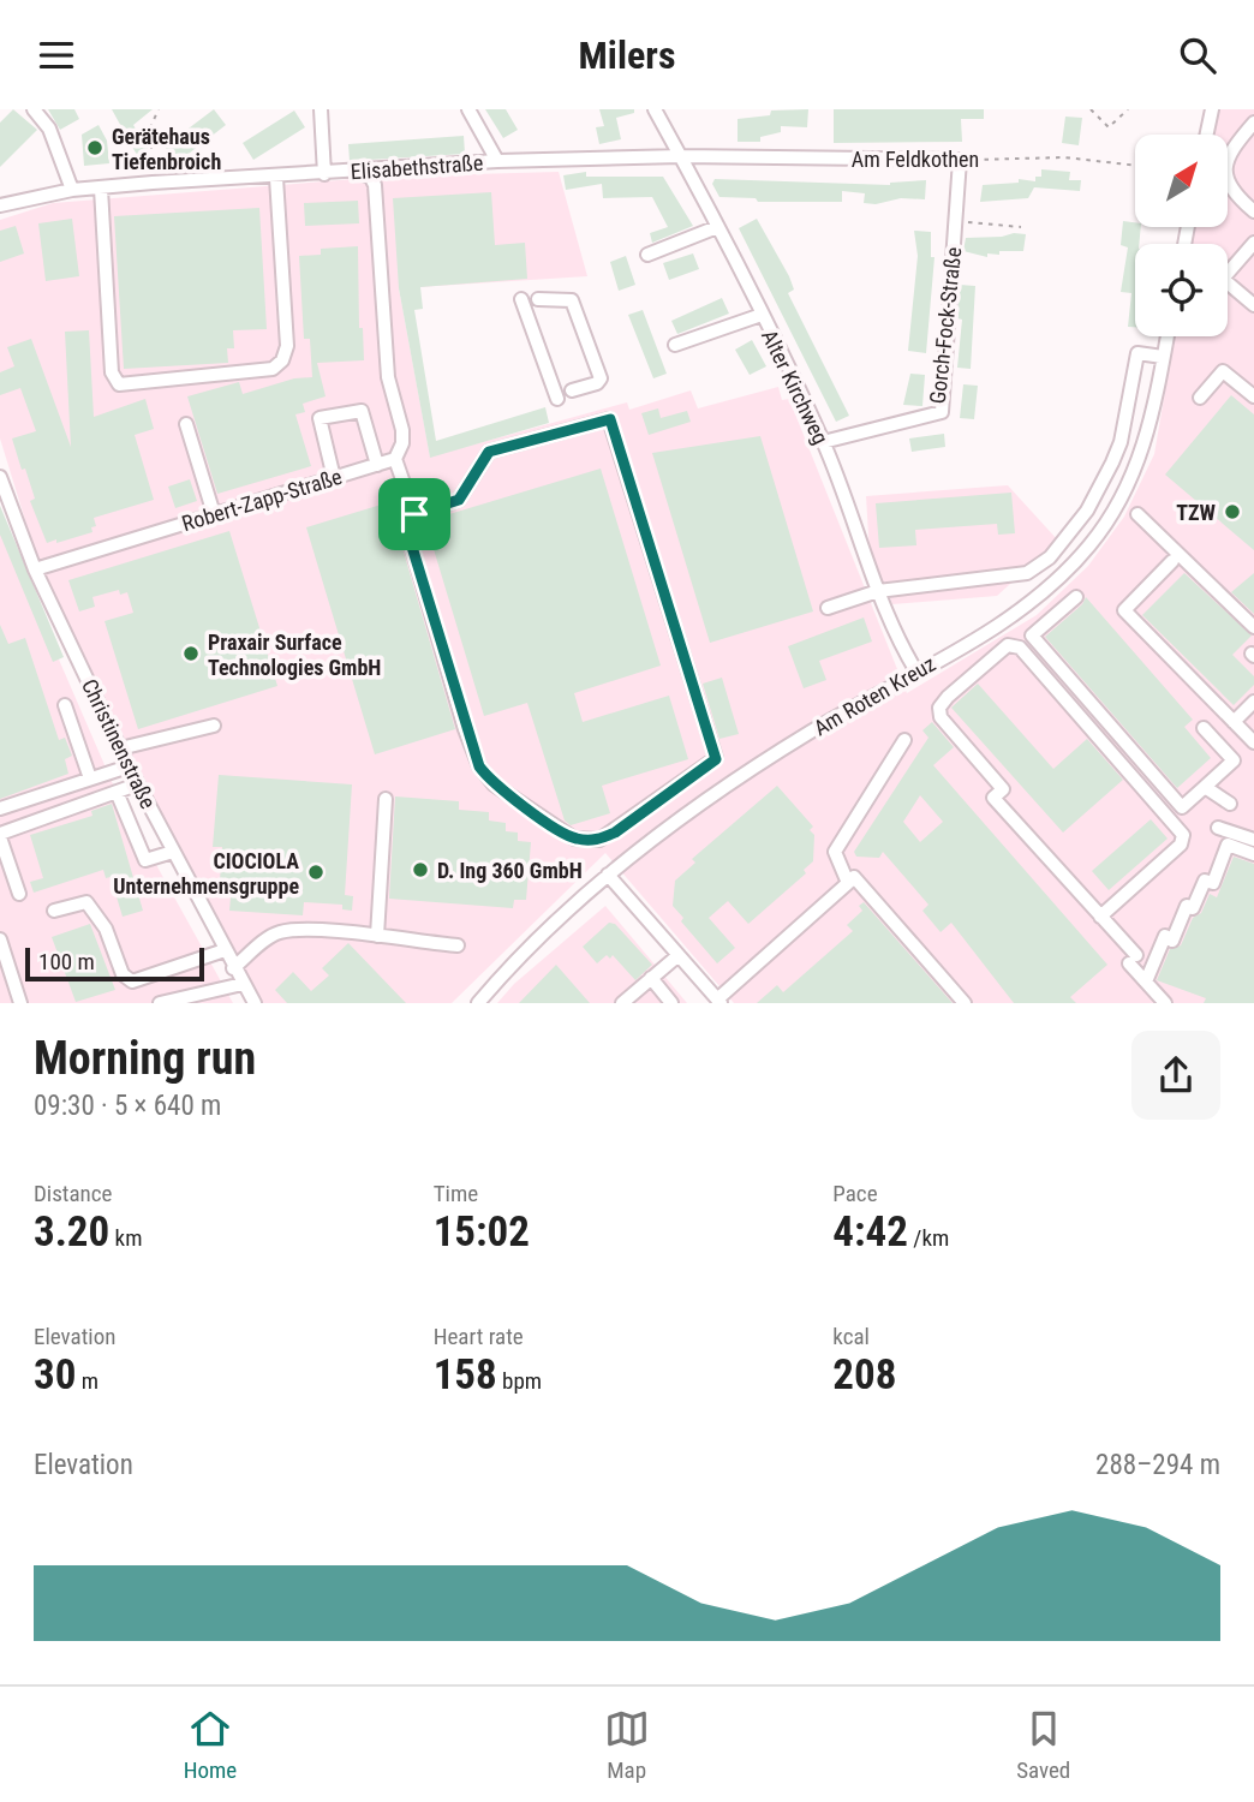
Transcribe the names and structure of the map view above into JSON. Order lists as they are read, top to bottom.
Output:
{
  "streets": {
    "street": [
      "Am Feldkothen",
      "Elisabethstraße",
      "Gorch-Fock-Straße",
      "Alter Kirchweg",
      "Robert-Zapp-Straße",
      "Am Roten Kreuz",
      "Christinenstraße"
    ]
  },
  "crossings": [
    ["Am Feldkothen", "Elisabethstraße"],
    ["Am Feldkothen", "Gorch-Fock-Straße"],
    ["Am Feldkothen", "Alter Kirchweg"],
    ["Elisabethstraße", "Alter Kirchweg"],
    ["Gorch-Fock-Straße", "Alter Kirchweg"],
    ["Alter Kirchweg", "Am Roten Kreuz"],
    ["Robert-Zapp-Straße", "Christinenstraße"]
  ],
  "places": [
    "Gerätehaus Tiefenbroich",
    "TZW",
    "Praxair Surface Technologies GmbH",
    "D. Ing 360 GmbH",
    "CIOCIOLA Unternehmensgruppe"
  ],
  "scale_bar": "100 m",
  "north": "top right",
  "page": {
    "header": "Milers",
    "scale": "100 m",
    "heading": ["Morning run", "09:30 · 5 × 640 m"],
    "stats": [
      ["Distance", "3.20 km"],
      ["Time", "15:02"],
      ["Pace", "4:42 /km"],
      ["Elevation", "30 m"],
      ["Heart rate", "158 bpm"],
      ["kcal", "208"]
    ],
    "chart": ["Elevation", "288–294 m"],
    "tabs": ["Home", "Map", "Saved"]
  }
}
